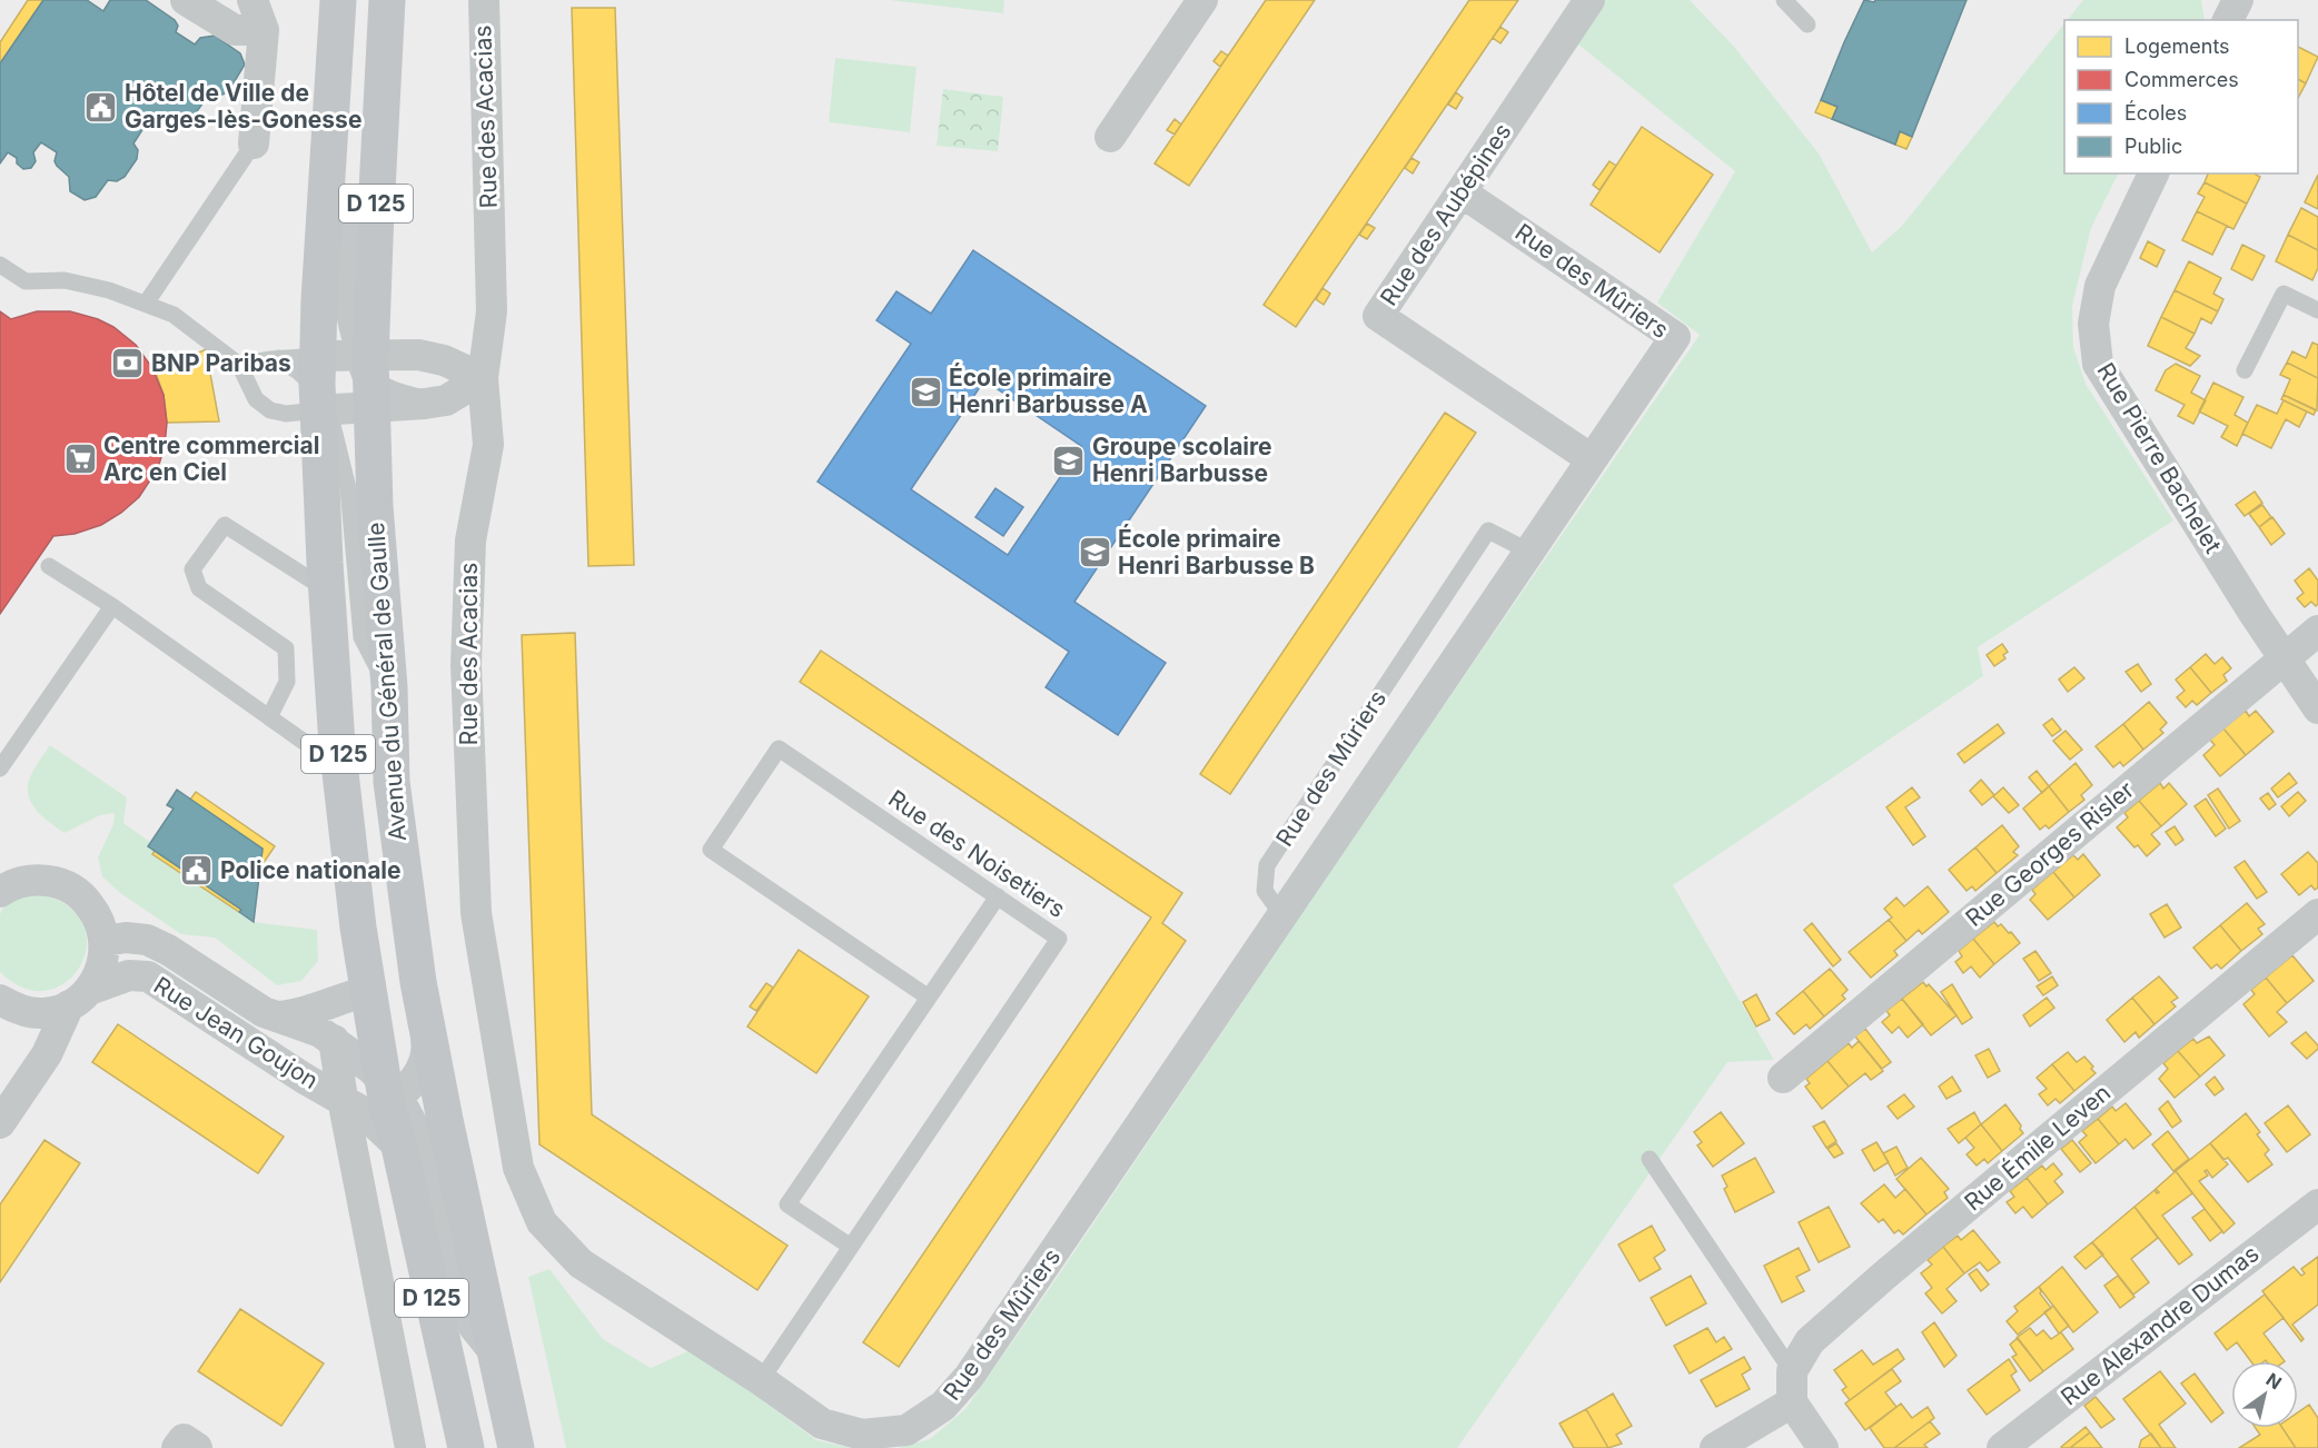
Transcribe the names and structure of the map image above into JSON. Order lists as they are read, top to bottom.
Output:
{
  "streets": {
    "main road": ["D 125", "Avenue du Général de Gaulle"],
    "street": [
      "Rue des Acacias",
      "Rue des Aubépines",
      "Rue des Mûriers",
      "Rue Pierre Bachelet",
      "Rue Georges Risler",
      "Rue Jean Goujon",
      "Rue Émile Leven",
      "Rue Alexandre Dumas"
    ],
    "lane": ["Rue des Noisetiers"]
  },
  "crossings": [
    ["Rue des Acacias", "Rue des Mûriers"],
    ["Rue des Aubépines", "Rue des Mûriers"],
    ["Rue des Mûriers", "Rue des Noisetiers"],
    ["Rue Pierre Bachelet", "Rue Georges Risler"],
    ["Avenue du Général de Gaulle", "Rue Jean Goujon"]
  ],
  "places": {
    "public building": ["Hôtel de Ville de Garges-lès-Gonesse", "Police nationale"],
    "bank": ["BNP Paribas"],
    "school or university": ["École primaire Henri Barbusse A", "Groupe scolaire Henri Barbusse", "École primaire Henri Barbusse B"],
    "supermarket": ["Centre commercial Arc en Ciel"]
  },
  "legend": [
    "Logements",
    "Commerces",
    "Écoles",
    "Public"
  ],
  "north": "top right"
}
